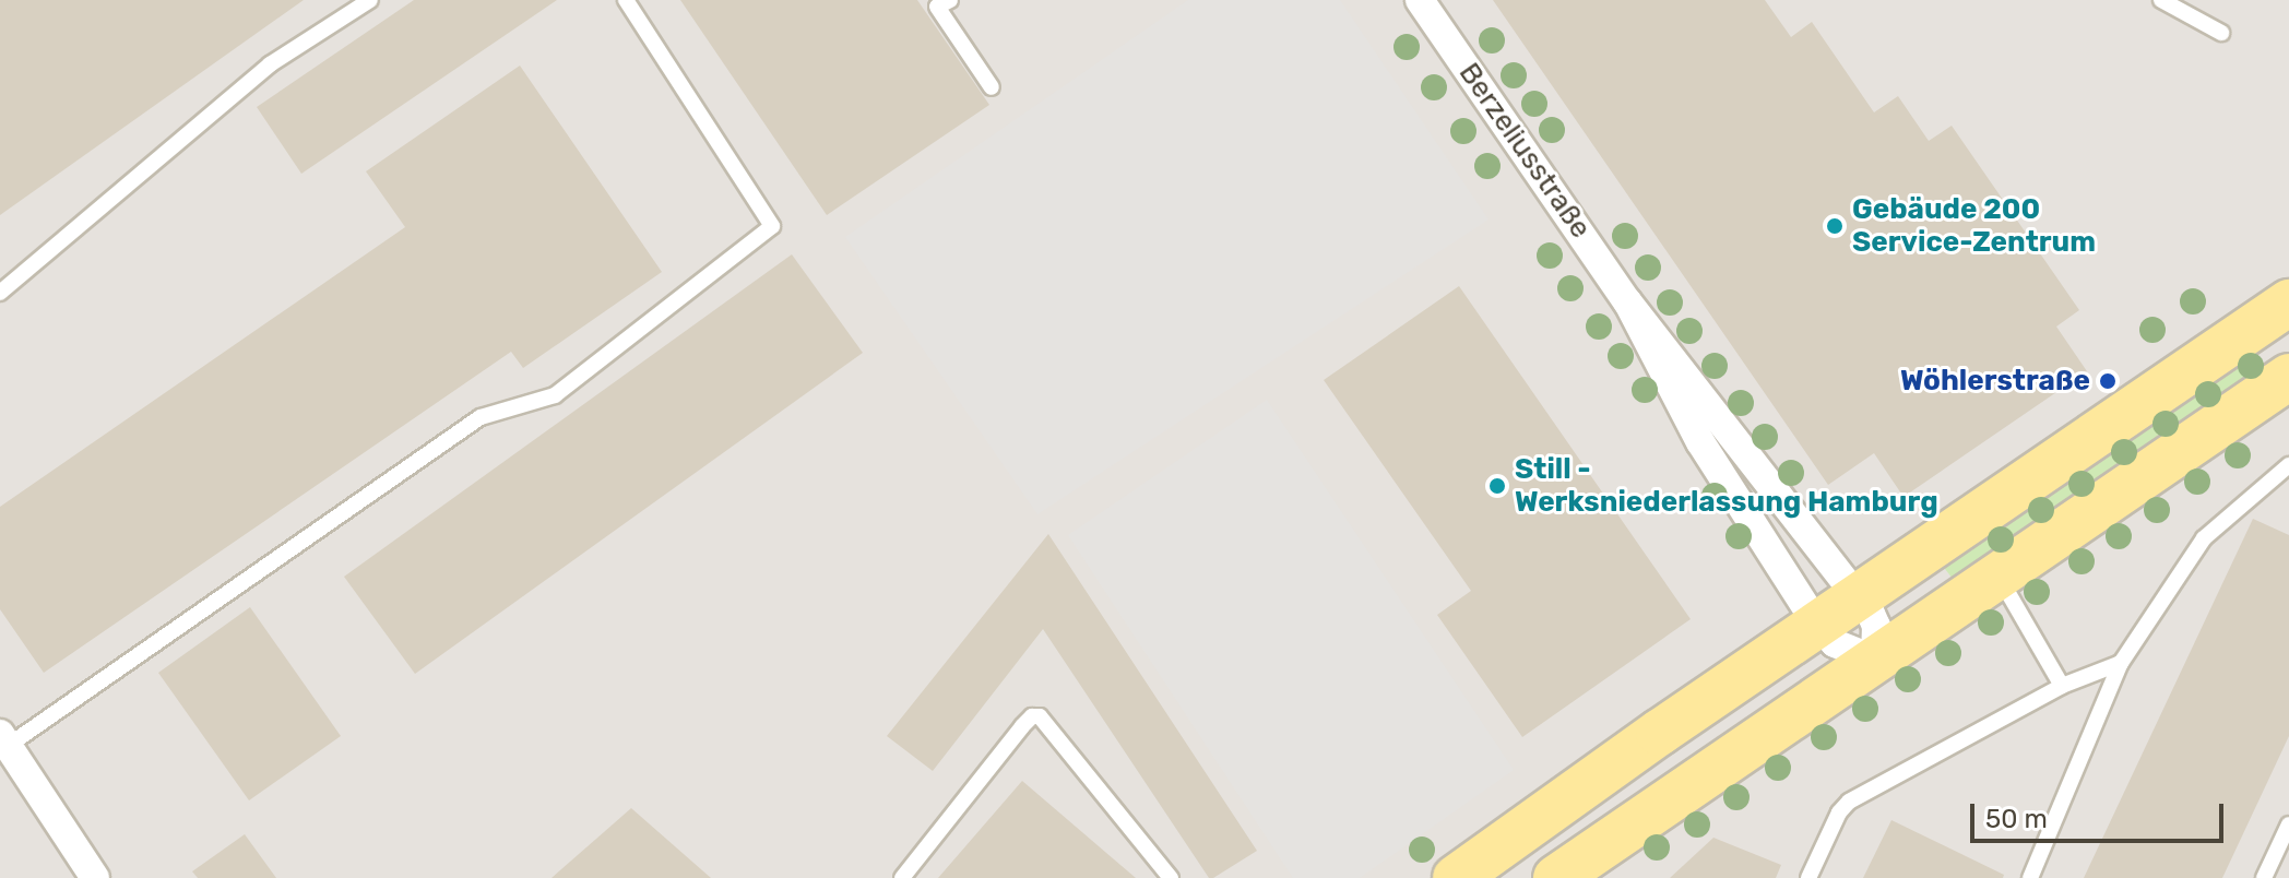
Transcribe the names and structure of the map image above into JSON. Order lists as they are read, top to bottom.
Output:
{
  "streets": {
    "street": ["Berzeliusstraße"]
  },
  "places": ["Gebäude 200 Service-Zentrum", "Wöhlerstraße", "Still - Werksniederlassung Hamburg"],
  "scale_bar": "50 m"
}
